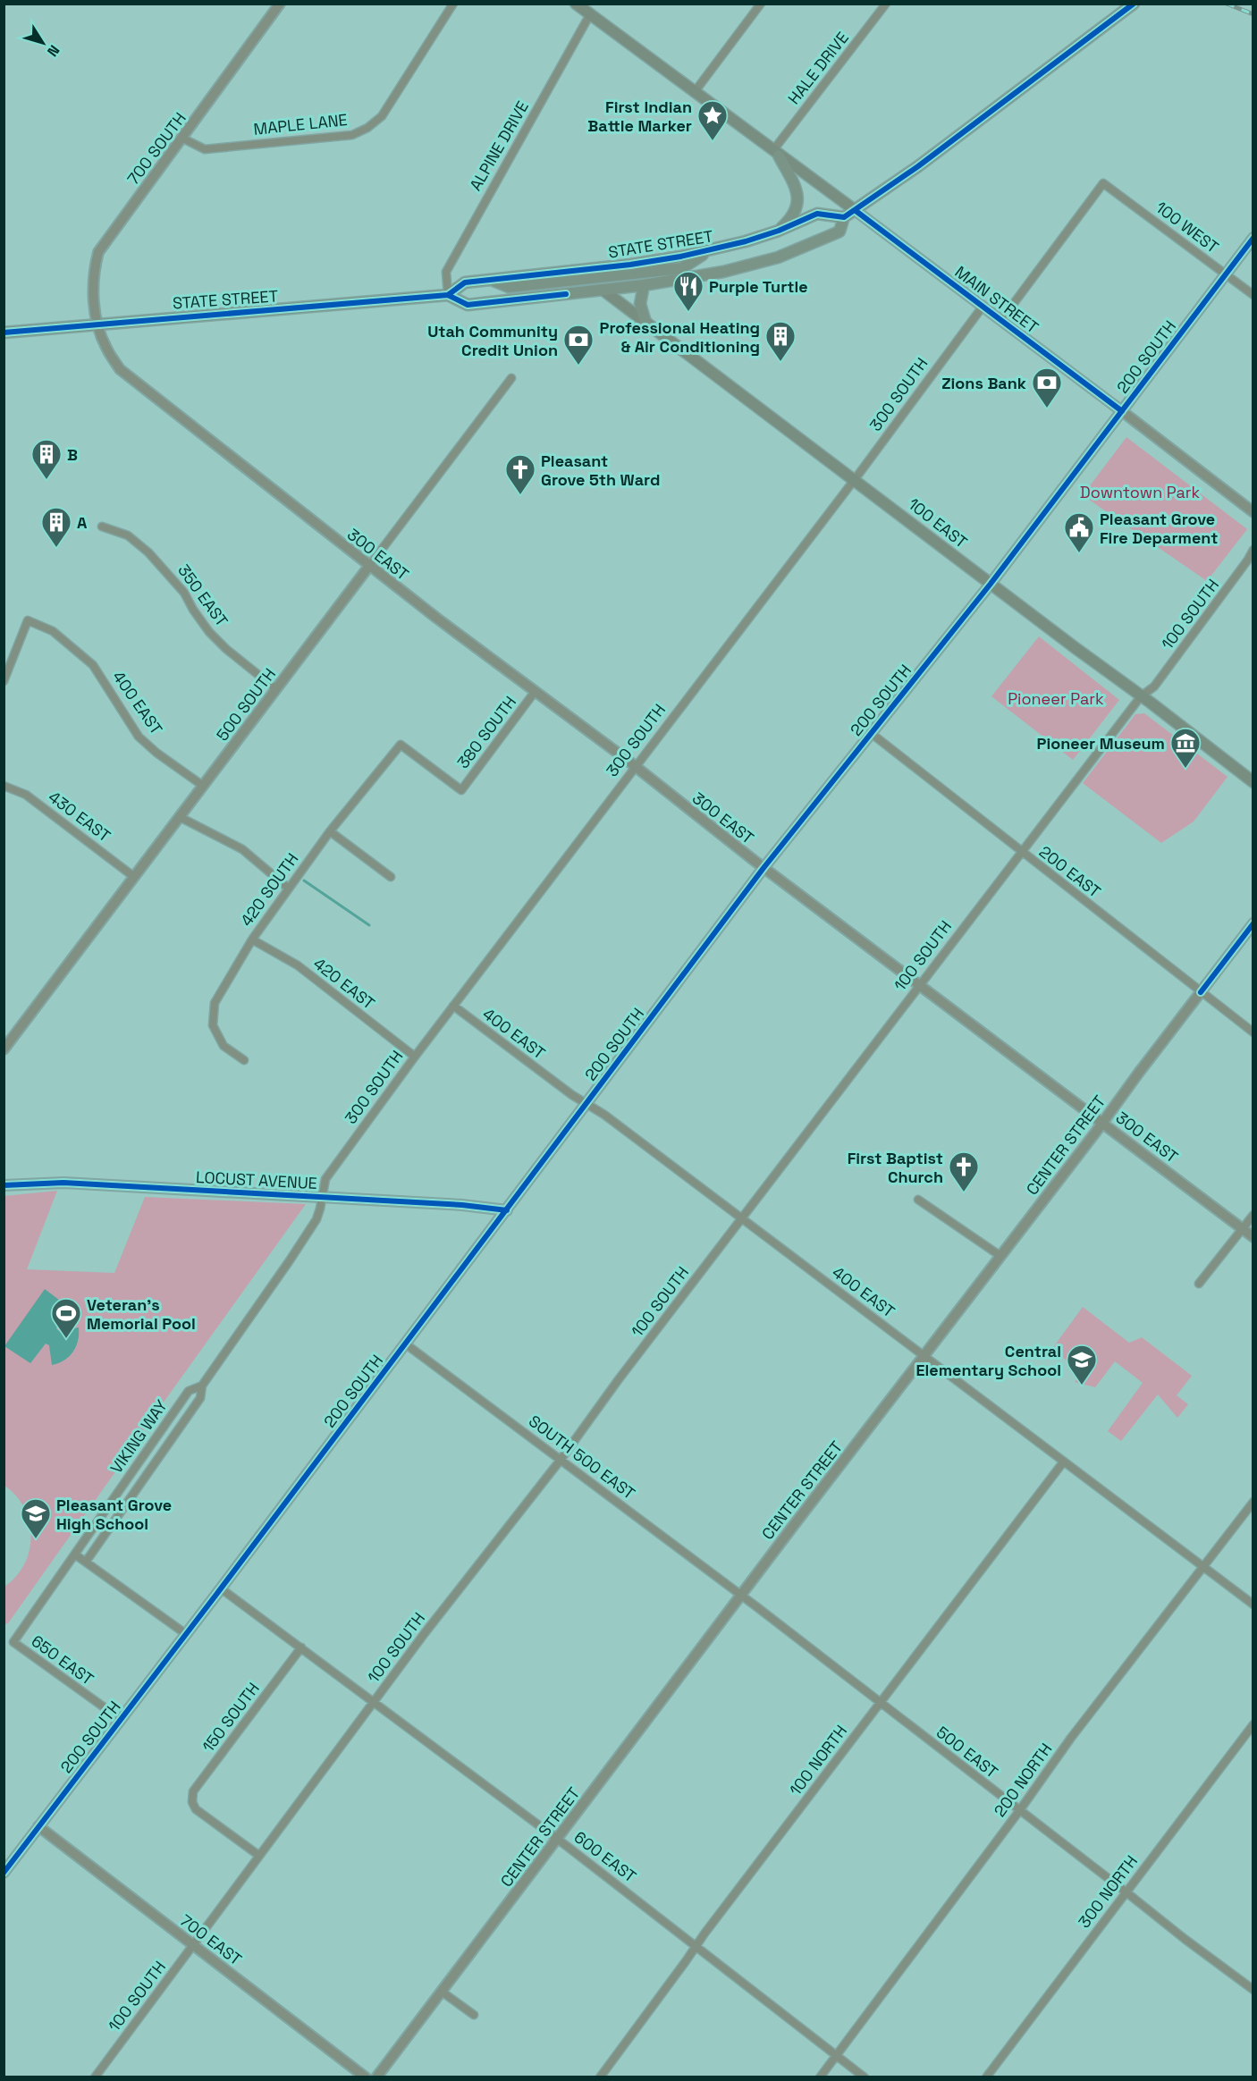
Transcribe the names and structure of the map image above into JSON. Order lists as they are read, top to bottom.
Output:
{
  "streets": {
    "main road": ["STATE STREET", "MAIN STREET", "100 EAST"],
    "street": [
      "HALE DRIVE",
      "MAPLE LANE",
      "ALPINE DRIVE",
      "700 SOUTH",
      "100 WEST",
      "200 SOUTH",
      "300 SOUTH",
      "300 EAST",
      "350 EAST",
      "100 SOUTH",
      "400 EAST",
      "500 SOUTH",
      "380 SOUTH",
      "430 EAST",
      "200 EAST",
      "420 SOUTH",
      "420 EAST",
      "CENTER STREET",
      "LOCUST AVENUE",
      "VIKING WAY",
      "SOUTH 500 EAST",
      "650 EAST",
      "150 SOUTH",
      "500 EAST",
      "100 NORTH",
      "200 NORTH",
      "600 EAST",
      "300 NORTH",
      "700 EAST"
    ]
  },
  "crossings": [
    ["HALE DRIVE", "MAIN STREET"],
    ["MAPLE LANE", "700 SOUTH"],
    ["ALPINE DRIVE", "STATE STREET"],
    ["ALPINE DRIVE", "MAIN STREET"],
    ["700 SOUTH", "STATE STREET"],
    ["700 SOUTH", "300 EAST"],
    ["100 WEST", "MAIN STREET"],
    ["100 WEST", "200 SOUTH"],
    ["STATE STREET", "100 EAST"],
    ["STATE STREET", "300 EAST"],
    ["MAIN STREET", "200 SOUTH"],
    ["MAIN STREET", "300 SOUTH"],
    ["200 SOUTH", "100 EAST"],
    ["200 SOUTH", "300 EAST"],
    ["200 SOUTH", "400 EAST"],
    ["200 SOUTH", "200 EAST"],
    ["200 SOUTH", "LOCUST AVENUE"],
    ["200 SOUTH", "SOUTH 500 EAST"],
    ["200 SOUTH", "650 EAST"],
    ["200 SOUTH", "600 EAST"],
    ["200 SOUTH", "700 EAST"],
    ["300 SOUTH", "100 EAST"],
    ["300 SOUTH", "300 EAST"],
    ["300 SOUTH", "400 EAST"],
    ["300 SOUTH", "420 EAST"],
    ["300 SOUTH", "LOCUST AVENUE"],
    ["300 SOUTH", "VIKING WAY"],
    ["100 EAST", "100 SOUTH"],
    ["300 EAST", "100 SOUTH"],
    ["300 EAST", "500 SOUTH"],
    ["300 EAST", "380 SOUTH"],
    ["300 EAST", "CENTER STREET"],
    ["350 EAST", "500 SOUTH"],
    ["100 SOUTH", "400 EAST"],
    ["100 SOUTH", "200 EAST"],
    ["100 SOUTH", "SOUTH 500 EAST"],
    ["100 SOUTH", "150 SOUTH"],
    ["100 SOUTH", "600 EAST"],
    ["100 SOUTH", "700 EAST"],
    ["400 EAST", "500 SOUTH"],
    ["400 EAST", "CENTER STREET"],
    ["400 EAST", "100 NORTH"],
    ["400 EAST", "200 NORTH"],
    ["500 SOUTH", "430 EAST"],
    ["380 SOUTH", "420 SOUTH"],
    ["200 EAST", "CENTER STREET"],
    ["420 SOUTH", "420 EAST"],
    ["CENTER STREET", "SOUTH 500 EAST"],
    ["CENTER STREET", "500 EAST"],
    ["CENTER STREET", "600 EAST"],
    ["LOCUST AVENUE", "VIKING WAY"],
    ["VIKING WAY", "650 EAST"],
    ["SOUTH 500 EAST", "500 EAST"],
    ["150 SOUTH", "600 EAST"],
    ["500 EAST", "100 NORTH"],
    ["500 EAST", "200 NORTH"],
    ["500 EAST", "300 NORTH"],
    ["100 NORTH", "600 EAST"],
    ["200 NORTH", "600 EAST"]
  ],
  "parks": ["Downtown Park", "Pioneer Park"],
  "places": {
    "place": ["First Indian Battle Marker"],
    "restaurant": ["Purple Turtle"],
    "building": ["Professional Heating & Air Conditioning", "B", "A"],
    "bank": ["Utah Community Credit Union", "Zions Bank"],
    "church": ["Pleasant Grove 5th Ward", "First Baptist Church"],
    "public building": ["Pleasant Grove Fire Deparment"],
    "museum": ["Pioneer Museum"],
    "sports": ["Veteran's Memorial Pool"],
    "school or university": ["Central Elementary School", "Pleasant Grove High School"]
  },
  "north": "bottom right"
}
